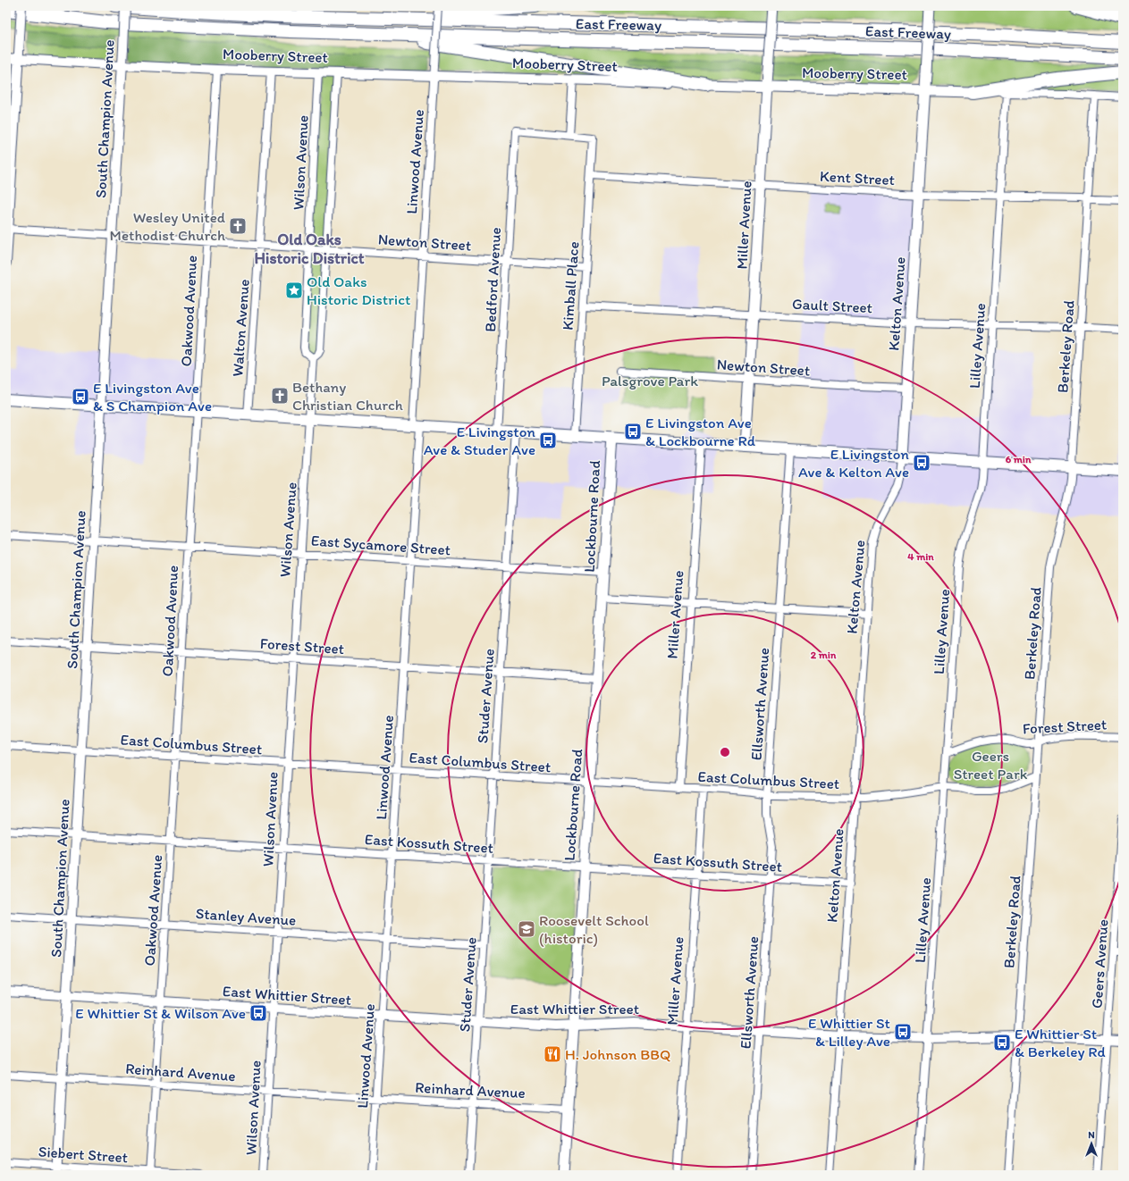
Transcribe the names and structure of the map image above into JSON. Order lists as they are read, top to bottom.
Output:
{
  "streets": {
    "highway": ["East Freeway"],
    "main road": [
      "Mooberry Street",
      "Miller Avenue",
      "Kelton Avenue",
      "Lockbourne Road"
    ],
    "street": [
      "South Champion Avenue",
      "Linwood Avenue",
      "Wilson Avenue",
      "Kent Street",
      "Newton Street",
      "Bedford Avenue",
      "Kimball Place",
      "Gault Street",
      "Oakwood Avenue",
      "Walton Avenue",
      "Lilley Avenue",
      "Berkeley Road",
      "East Sycamore Street",
      "Forest Street",
      "Studer Avenue",
      "Ellsworth Avenue",
      "East Columbus Street",
      "East Kossuth Street",
      "Stanley Avenue",
      "Geers Avenue",
      "East Whittier Street",
      "Reinhard Avenue",
      "Siebert Street"
    ]
  },
  "crossings": [
    ["Mooberry Street", "South Champion Avenue"],
    ["Mooberry Street", "Linwood Avenue"],
    ["Mooberry Street", "Wilson Avenue"],
    ["Mooberry Street", "Miller Avenue"],
    ["Mooberry Street", "Kelton Avenue"],
    ["Mooberry Street", "Oakwood Avenue"],
    ["Mooberry Street", "Walton Avenue"],
    ["Mooberry Street", "Lilley Avenue"],
    ["Mooberry Street", "Berkeley Road"],
    ["South Champion Avenue", "Newton Street"],
    ["South Champion Avenue", "East Sycamore Street"],
    ["South Champion Avenue", "Forest Street"],
    ["South Champion Avenue", "East Columbus Street"],
    ["South Champion Avenue", "East Kossuth Street"],
    ["South Champion Avenue", "Stanley Avenue"],
    ["South Champion Avenue", "East Whittier Street"],
    ["South Champion Avenue", "Reinhard Avenue"],
    ["South Champion Avenue", "Siebert Street"],
    ["Linwood Avenue", "Newton Street"],
    ["Linwood Avenue", "East Sycamore Street"],
    ["Linwood Avenue", "Forest Street"],
    ["Linwood Avenue", "East Columbus Street"],
    ["Linwood Avenue", "East Kossuth Street"],
    ["Linwood Avenue", "Stanley Avenue"],
    ["Linwood Avenue", "East Whittier Street"],
    ["Linwood Avenue", "Reinhard Avenue"],
    ["Wilson Avenue", "Newton Street"],
    ["Wilson Avenue", "East Sycamore Street"],
    ["Wilson Avenue", "Forest Street"],
    ["Wilson Avenue", "East Columbus Street"],
    ["Wilson Avenue", "East Kossuth Street"],
    ["Wilson Avenue", "Stanley Avenue"],
    ["Wilson Avenue", "East Whittier Street"],
    ["Wilson Avenue", "Reinhard Avenue"],
    ["Kent Street", "Miller Avenue"],
    ["Kent Street", "Kimball Place"],
    ["Kent Street", "Kelton Avenue"],
    ["Kent Street", "Lilley Avenue"],
    ["Kent Street", "Berkeley Road"],
    ["Miller Avenue", "Newton Street"],
    ["Miller Avenue", "Gault Street"],
    ["Miller Avenue", "East Columbus Street"],
    ["Miller Avenue", "East Kossuth Street"],
    ["Miller Avenue", "East Whittier Street"],
    ["Newton Street", "Bedford Avenue"],
    ["Newton Street", "Kimball Place"],
    ["Newton Street", "Kelton Avenue"],
    ["Newton Street", "Oakwood Avenue"],
    ["Newton Street", "Walton Avenue"],
    ["Bedford Avenue", "Kimball Place"],
    ["Kimball Place", "Gault Street"],
    ["Kelton Avenue", "Gault Street"],
    ["Kelton Avenue", "East Columbus Street"],
    ["Kelton Avenue", "East Kossuth Street"],
    ["Kelton Avenue", "East Whittier Street"],
    ["Gault Street", "Lilley Avenue"],
    ["Gault Street", "Berkeley Road"],
    ["Oakwood Avenue", "East Sycamore Street"],
    ["Oakwood Avenue", "Forest Street"],
    ["Oakwood Avenue", "East Columbus Street"],
    ["Oakwood Avenue", "East Kossuth Street"],
    ["Oakwood Avenue", "Stanley Avenue"],
    ["Oakwood Avenue", "East Whittier Street"],
    ["Oakwood Avenue", "Reinhard Avenue"],
    ["Oakwood Avenue", "Siebert Street"],
    ["Lilley Avenue", "Forest Street"],
    ["Lilley Avenue", "East Columbus Street"],
    ["Lilley Avenue", "East Whittier Street"],
    ["Berkeley Road", "Forest Street"],
    ["Berkeley Road", "East Columbus Street"],
    ["Berkeley Road", "East Whittier Street"],
    ["Lockbourne Road", "East Sycamore Street"],
    ["Lockbourne Road", "Forest Street"],
    ["Lockbourne Road", "East Columbus Street"],
    ["Lockbourne Road", "East Kossuth Street"],
    ["Lockbourne Road", "East Whittier Street"],
    ["Lockbourne Road", "Reinhard Avenue"],
    ["East Sycamore Street", "Studer Avenue"],
    ["Forest Street", "Studer Avenue"],
    ["Studer Avenue", "East Columbus Street"],
    ["Studer Avenue", "East Kossuth Street"],
    ["Studer Avenue", "Stanley Avenue"],
    ["Studer Avenue", "East Whittier Street"],
    ["Studer Avenue", "Reinhard Avenue"],
    ["Ellsworth Avenue", "East Columbus Street"],
    ["Ellsworth Avenue", "East Kossuth Street"],
    ["Ellsworth Avenue", "East Whittier Street"],
    ["Geers Avenue", "East Whittier Street"]
  ],
  "districts": ["Old Oaks Historic District"],
  "parks": ["Palsgrove Park", "Geers Street Park"],
  "places": {
    "church": ["Wesley United Methodist Church", "Bethany Christian Church"],
    "place": ["Old Oaks Historic District"],
    "bus stop": [
      "E Livingston Ave & S Champion Ave",
      "E Livingston Ave & Lockbourne Rd",
      "E Livingston Ave & Studer Ave",
      "E Livingston Ave & Kelton Ave",
      "E Whittier St & Wilson Ave",
      "E Whittier St & Lilley Ave",
      "E Whittier St & Berkeley Rd"
    ],
    "school or university": ["Roosevelt School (historic)"],
    "restaurant": ["H. Johnson BBQ"]
  },
  "north": "top",
  "rings": ["6 min", "4 min", "2 min"]
}
